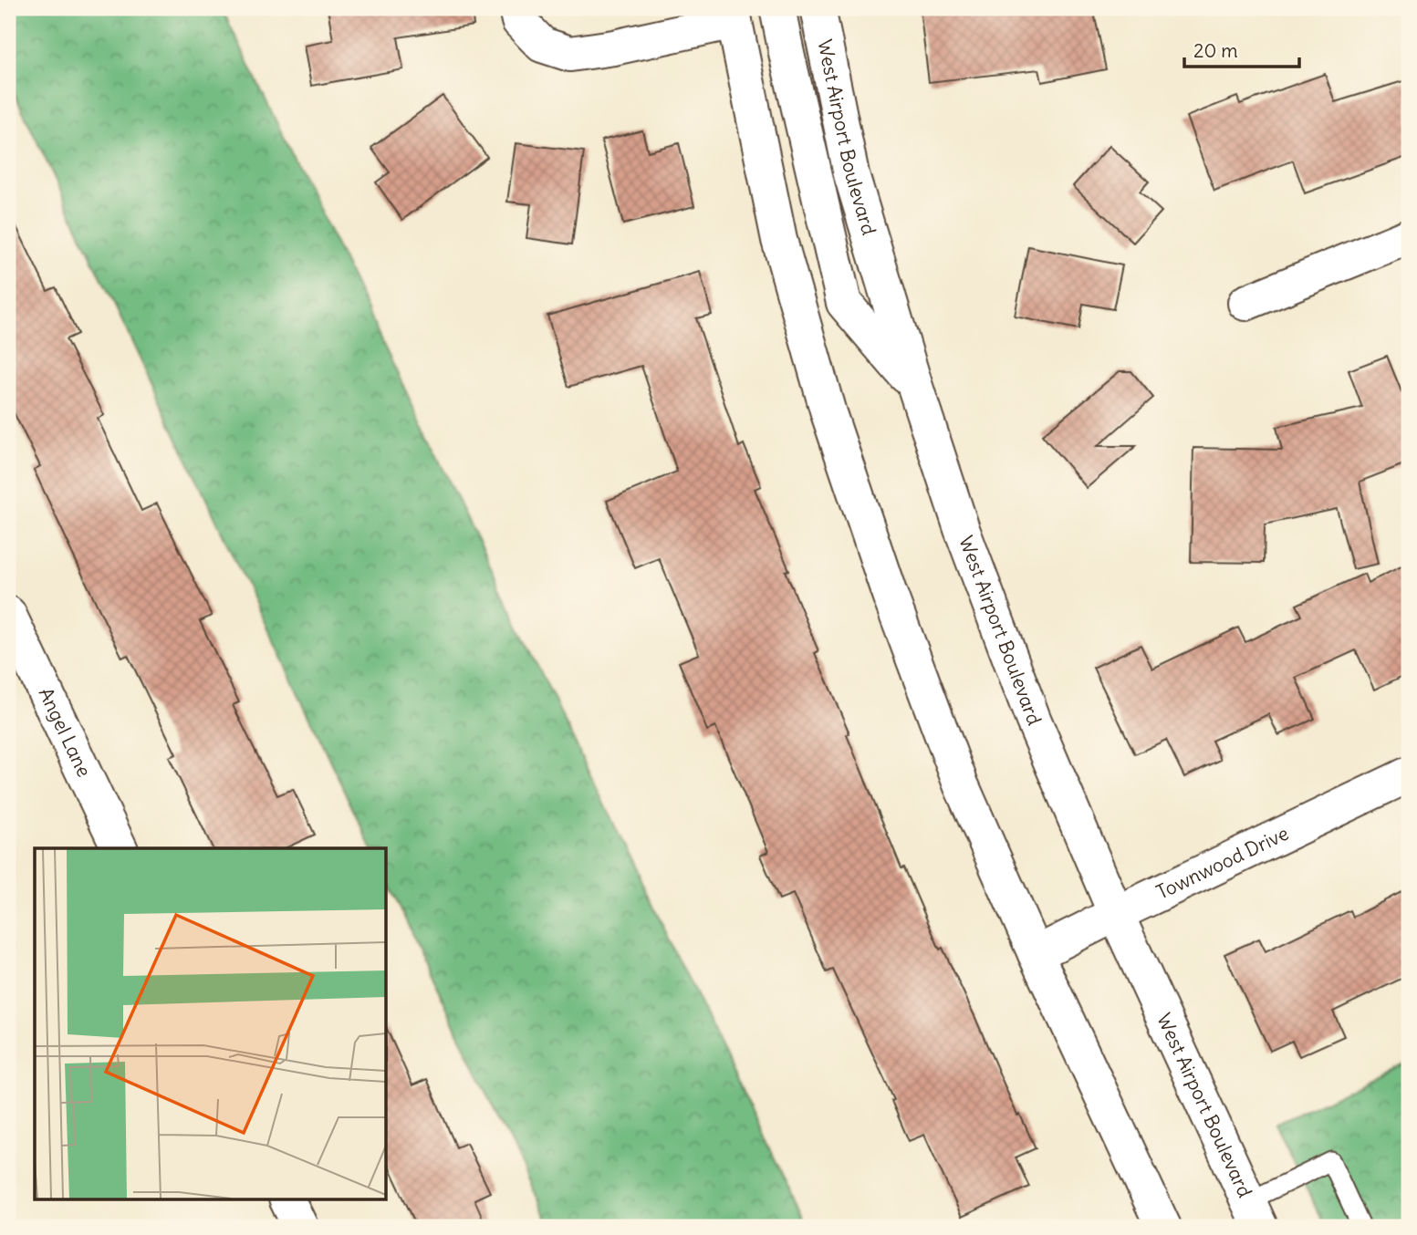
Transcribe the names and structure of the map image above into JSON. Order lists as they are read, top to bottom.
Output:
{
  "streets": {
    "main road": ["West Airport Boulevard", "Angel Lane", "Townwood Drive"]
  },
  "crossings": [
    ["West Airport Boulevard", "Townwood Drive"]
  ],
  "scale_bar": "20 m"
}
